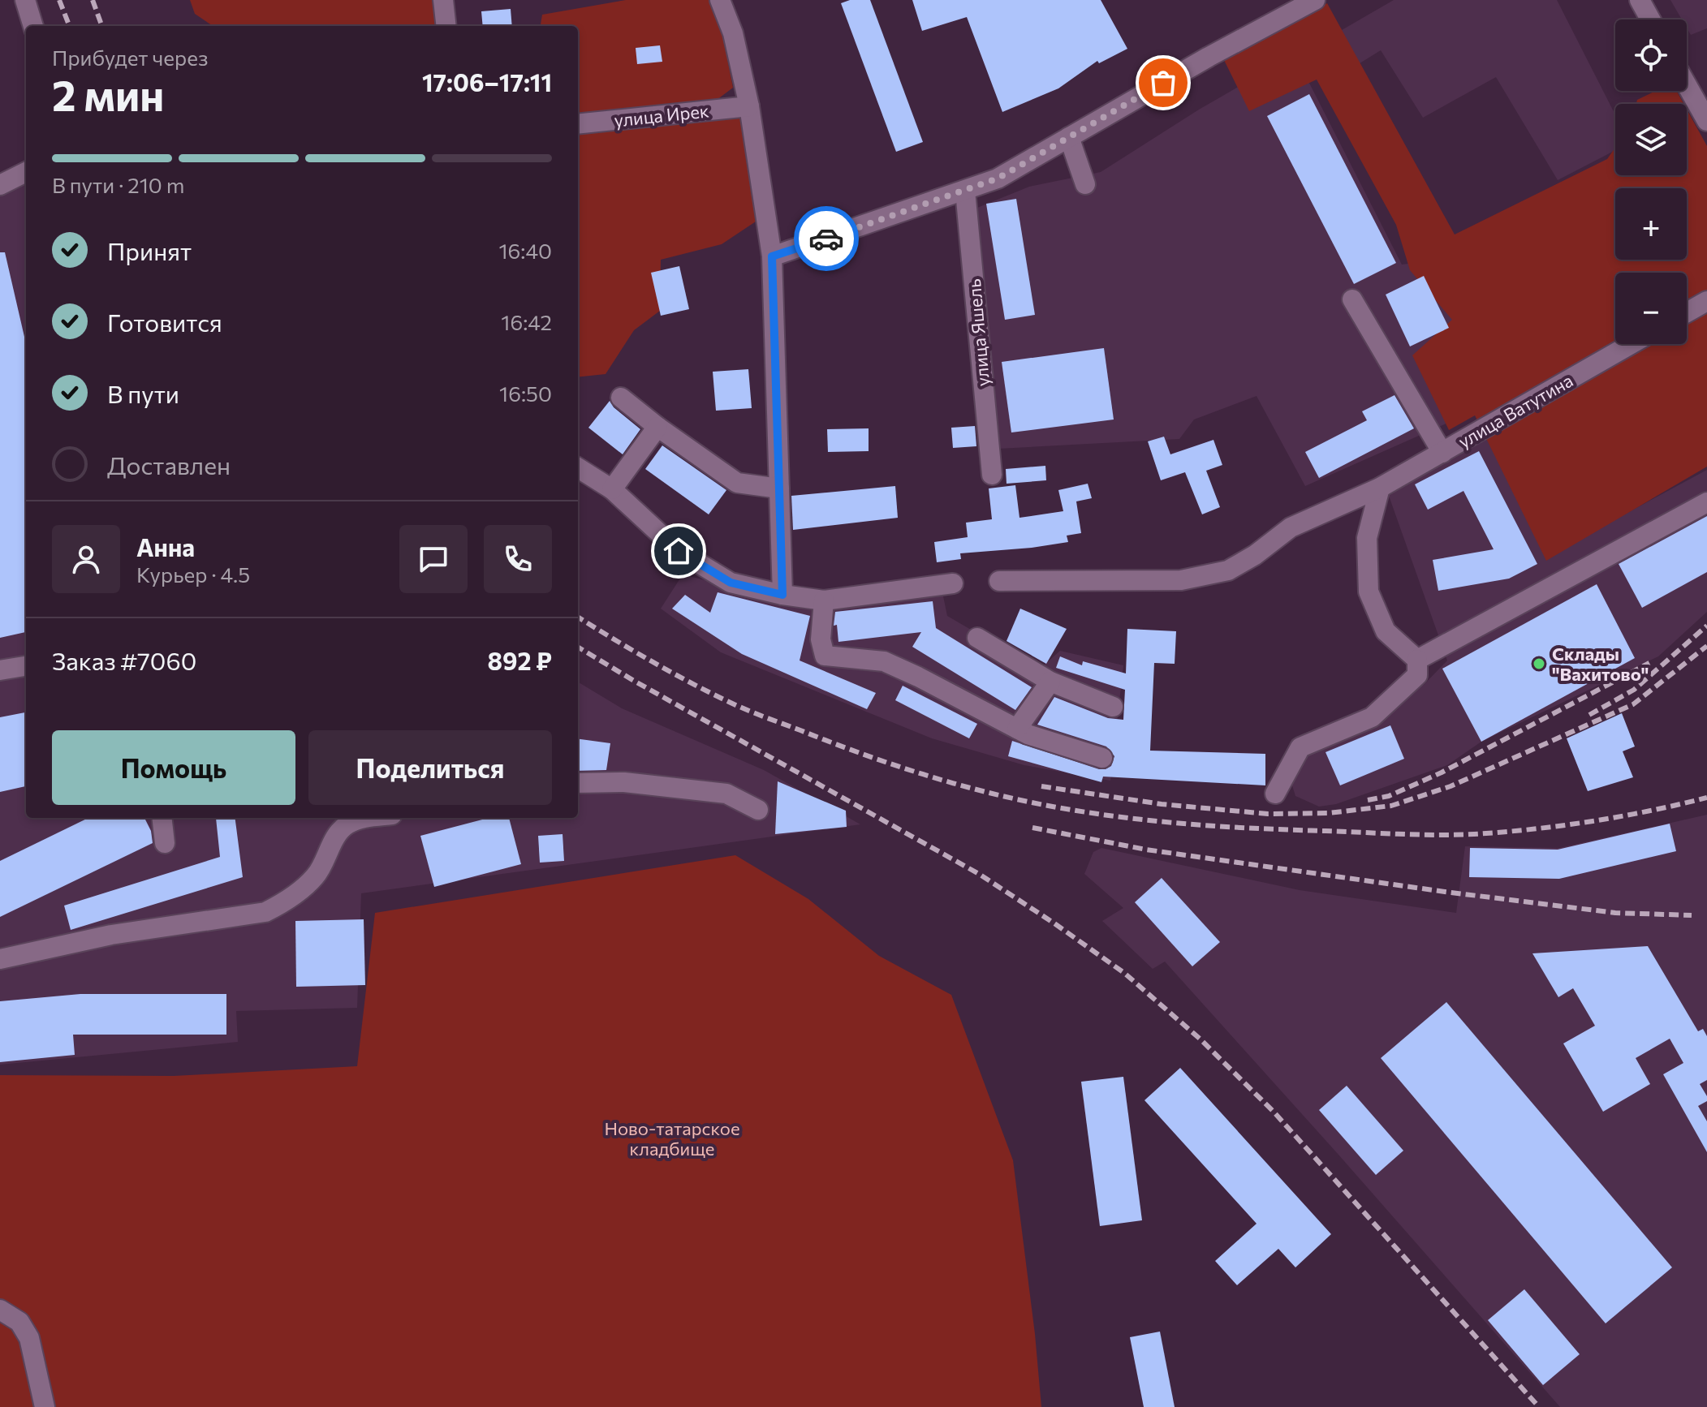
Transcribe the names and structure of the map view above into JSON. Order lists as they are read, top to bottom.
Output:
{
  "streets": {
    "street": ["улица Ирек", "улица Яшель", "улица Ватутина"]
  },
  "parks": ["Ново-татарское кладбище"],
  "places": ["Склады \"Вахитово\""],
  "page": {
    "map_buttons": ["+", "−"],
    "heading": ["2 мин", "Прибудет через", "17:06–17:11"],
    "panel": [
      "Анна",
      "Курьер · 4.5",
      "Заказ #7060",
      "892 ₽"
    ],
    "bar": "В пути · 210 m",
    "list": [
      ["Принят", "16:40"],
      ["Готовится", "16:42"],
      ["В пути", "16:50"],
      "Доставлен"
    ],
    "buttons": ["Помощь", "Поделиться"]
  }
}
